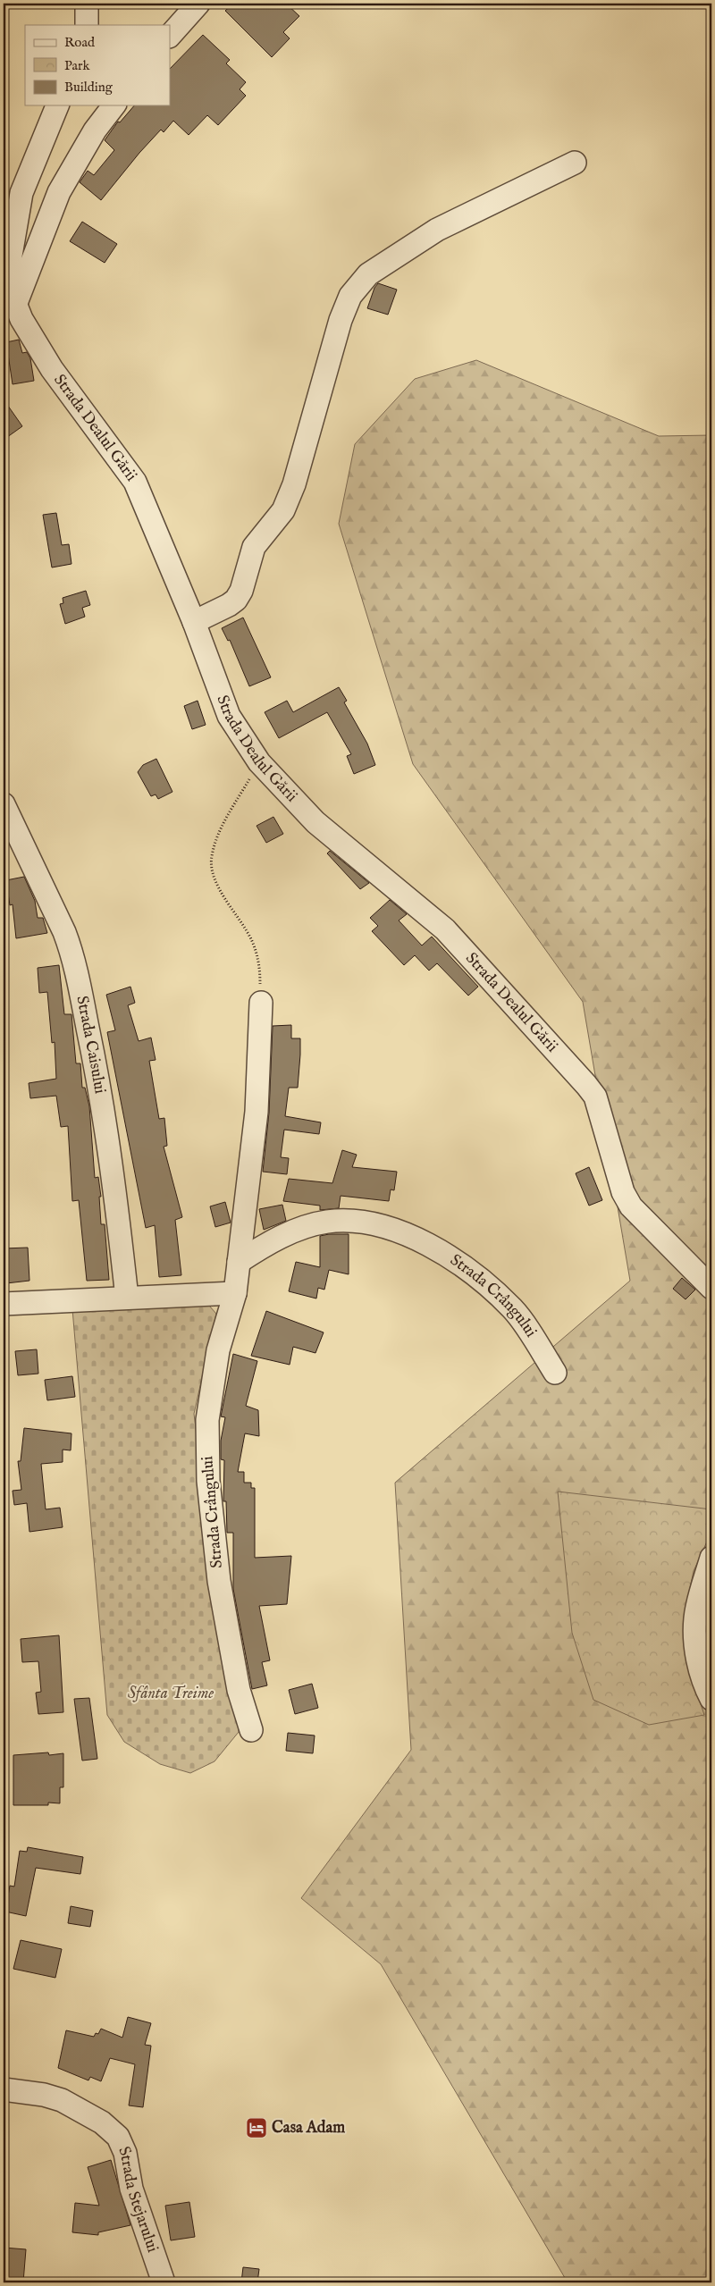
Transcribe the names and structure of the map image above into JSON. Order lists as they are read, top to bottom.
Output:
{
  "streets": {
    "street": [
      "Strada Dealul Gării",
      "Strada Caisului",
      "Strada Crângului",
      "Strada Stejarului"
    ]
  },
  "parks": ["Sfânta Treime"],
  "places": {
    "hotel": ["Casa Adam"]
  },
  "legend": ["Road", "Park", "Building"]
}
